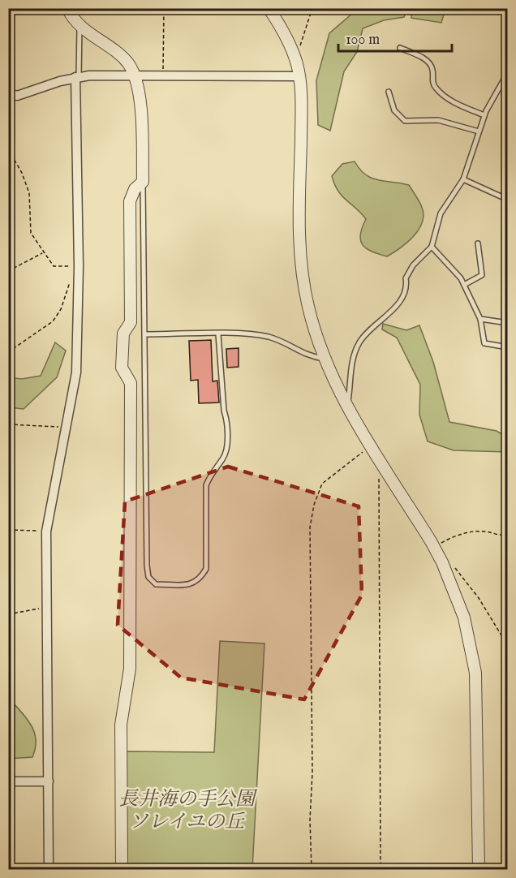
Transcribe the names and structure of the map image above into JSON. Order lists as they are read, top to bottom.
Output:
{
  "parks": ["長井海の手公園 ソレイユの丘"],
  "scale_bar": "100 m"
}
